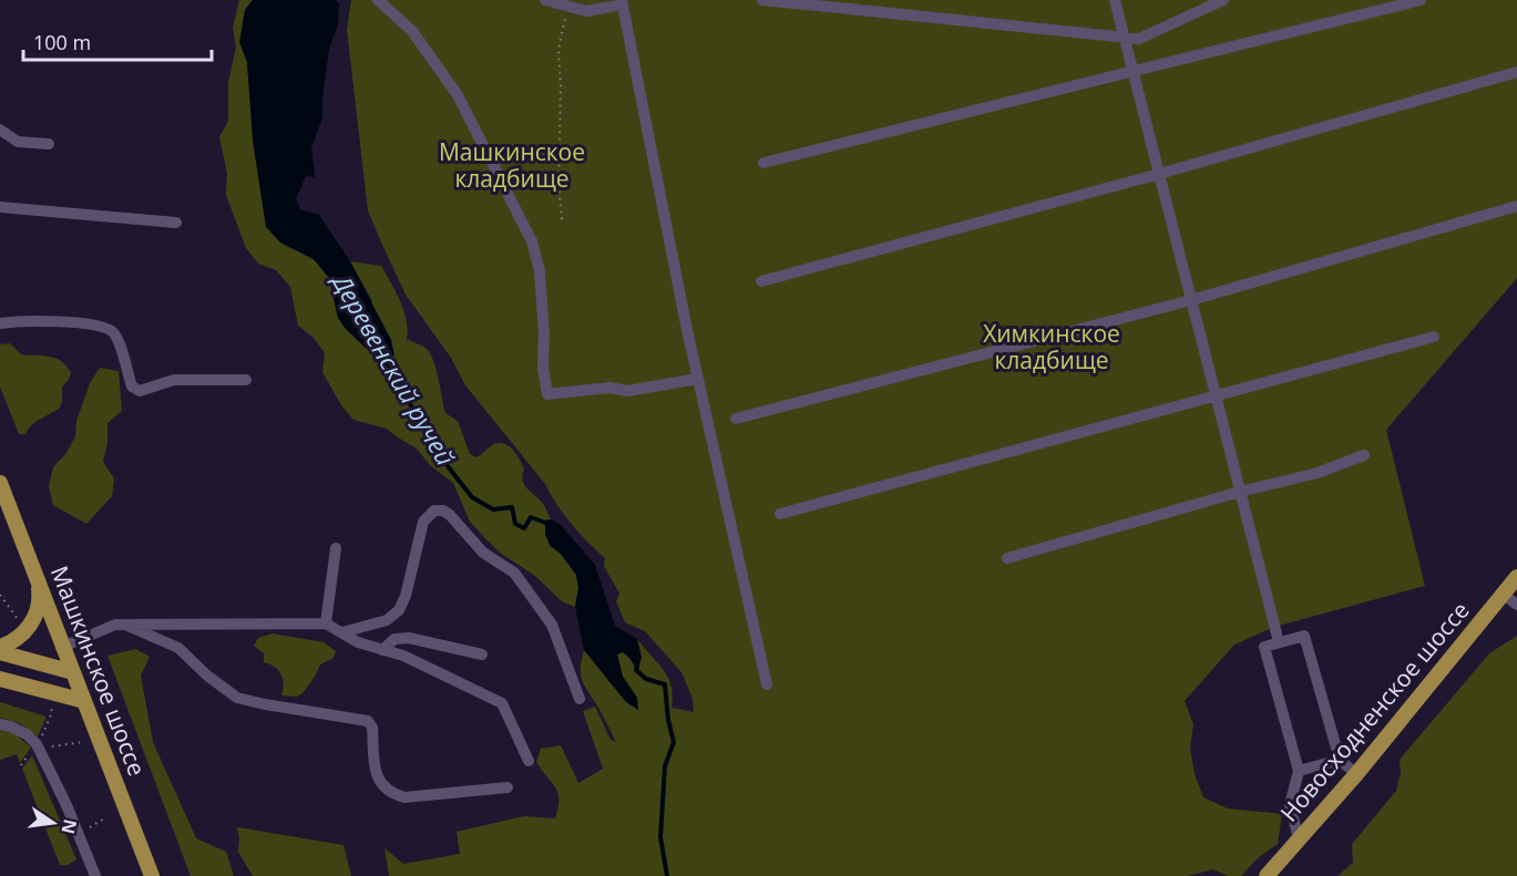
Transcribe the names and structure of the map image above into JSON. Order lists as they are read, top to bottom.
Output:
{
  "streets": {
    "main road": ["Машкинское шоссе", "Новосходненское шоссе"]
  },
  "water": ["Деревенский ручей"],
  "parks": ["Машкинское кладбище", "Химкинское кладбище"],
  "scale_bar": "100 m",
  "north": "right"
}
